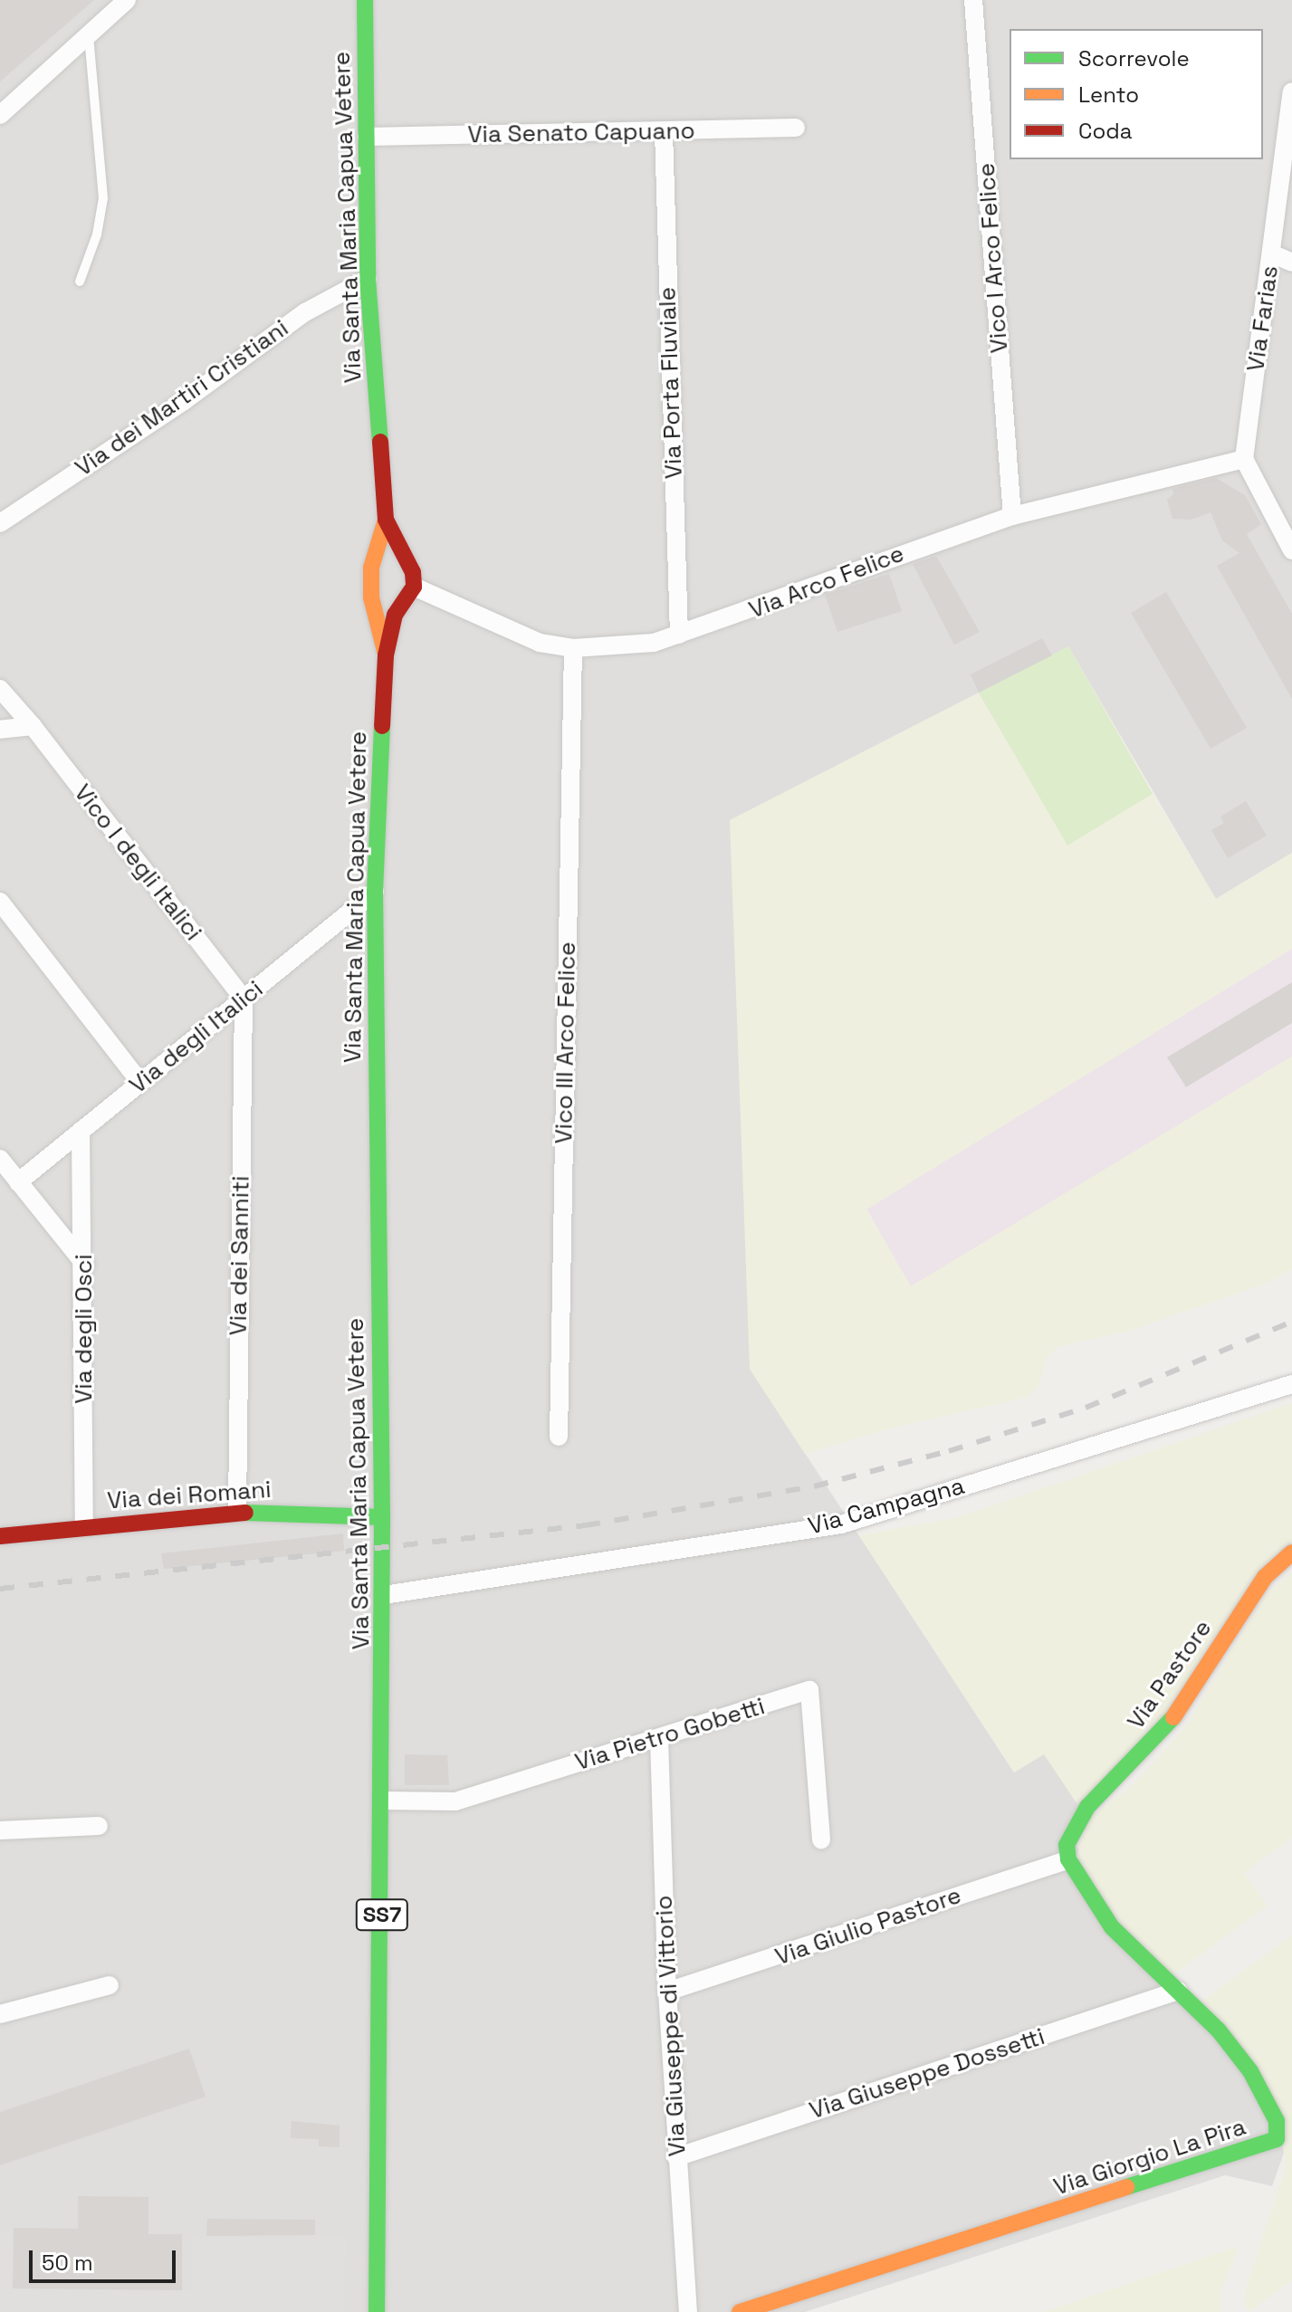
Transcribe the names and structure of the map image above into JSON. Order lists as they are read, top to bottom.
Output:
{
  "streets": {
    "main road": [
      "Via Santa Maria Capua Vetere",
      "Via dei Romani",
      "Via Pastore",
      "SS7",
      "Via Giorgio La Pira"
    ],
    "street": [
      "Via Senato Capuano",
      "Vico I Arco Felice",
      "Via Farias",
      "Via Porta Fluviale",
      "Via dei Martiri Cristiani",
      "Via Arco Felice",
      "Vico I degli Italici",
      "Via degli Italici",
      "Vico III Arco Felice",
      "Via dei Sanniti",
      "Via degli Osci",
      "Via Campagna",
      "Via Pietro Gobetti",
      "Via Giulio Pastore",
      "Via Giuseppe di Vittorio",
      "Via Giuseppe Dossetti"
    ]
  },
  "crossings": [
    ["Via Senato Capuano", "Via Santa Maria Capua Vetere"],
    ["Via Senato Capuano", "Via Porta Fluviale"],
    ["Via Santa Maria Capua Vetere", "Via dei Martiri Cristiani"],
    ["Via Santa Maria Capua Vetere", "Via degli Italici"],
    ["Via Santa Maria Capua Vetere", "Via dei Romani"],
    ["Via Santa Maria Capua Vetere", "Via Campagna"],
    ["Via Santa Maria Capua Vetere", "Via Pietro Gobetti"],
    ["Via Santa Maria Capua Vetere", "SS7"],
    ["Vico I Arco Felice", "Via Arco Felice"],
    ["Via Farias", "Via Arco Felice"],
    ["Via Porta Fluviale", "Via Arco Felice"],
    ["Via Arco Felice", "Vico III Arco Felice"],
    ["Via Arco Felice", "SS7"],
    ["Vico I degli Italici", "Via degli Italici"],
    ["Vico I degli Italici", "Via dei Sanniti"],
    ["Via degli Italici", "Via dei Sanniti"],
    ["Via degli Italici", "Via degli Osci"],
    ["Via dei Sanniti", "Via dei Romani"],
    ["Via degli Osci", "Via dei Romani"],
    ["Via Pastore", "Via Giulio Pastore"],
    ["Via Pastore", "Via Giorgio La Pira"],
    ["Via Pietro Gobetti", "Via Giuseppe di Vittorio"],
    ["Via Giulio Pastore", "Via Giuseppe di Vittorio"],
    ["Via Giulio Pastore", "Via Giorgio La Pira"],
    ["Via Giuseppe di Vittorio", "Via Giuseppe Dossetti"],
    ["Via Giuseppe Dossetti", "Via Giorgio La Pira"]
  ],
  "legend": ["Scorrevole", "Lento", "Coda"],
  "scale_bar": "50 m"
}
